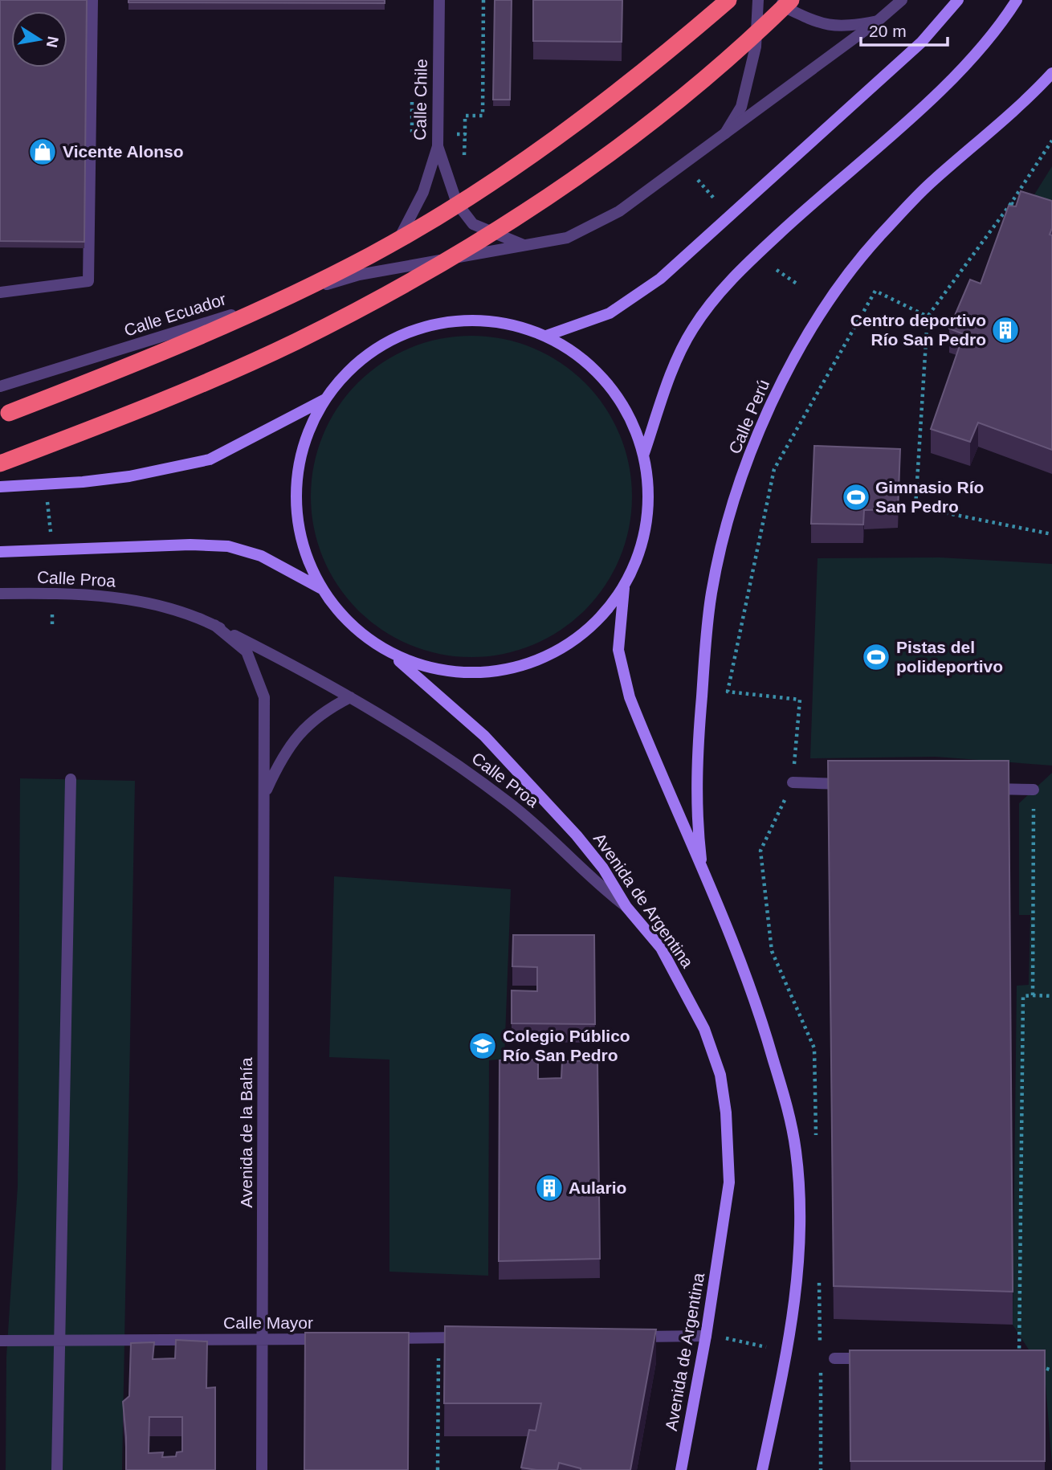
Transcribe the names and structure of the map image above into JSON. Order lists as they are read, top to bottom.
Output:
{
  "streets": {
    "main road": ["Calle Perú", "Avenida de Argentina"],
    "street": [
      "Calle Chile",
      "Calle Ecuador",
      "Calle Proa",
      "Avenida de la Bahía",
      "Calle Mayor"
    ]
  },
  "crossings": [
    ["Calle Chile", "Calle Ecuador"],
    ["Calle Proa", "Avenida de Argentina"],
    ["Calle Proa", "Avenida de la Bahía"],
    ["Avenida de la Bahía", "Calle Mayor"]
  ],
  "places": {
    "shop": ["Vicente Alonso"],
    "building": ["Centro deportivo Río San Pedro", "Aulario"],
    "sports": ["Gimnasio Río San Pedro", "Pistas del polideportivo"],
    "school or university": ["Colegio Público Río San Pedro"]
  },
  "scale_bar": "20 m",
  "north": "right"
}
